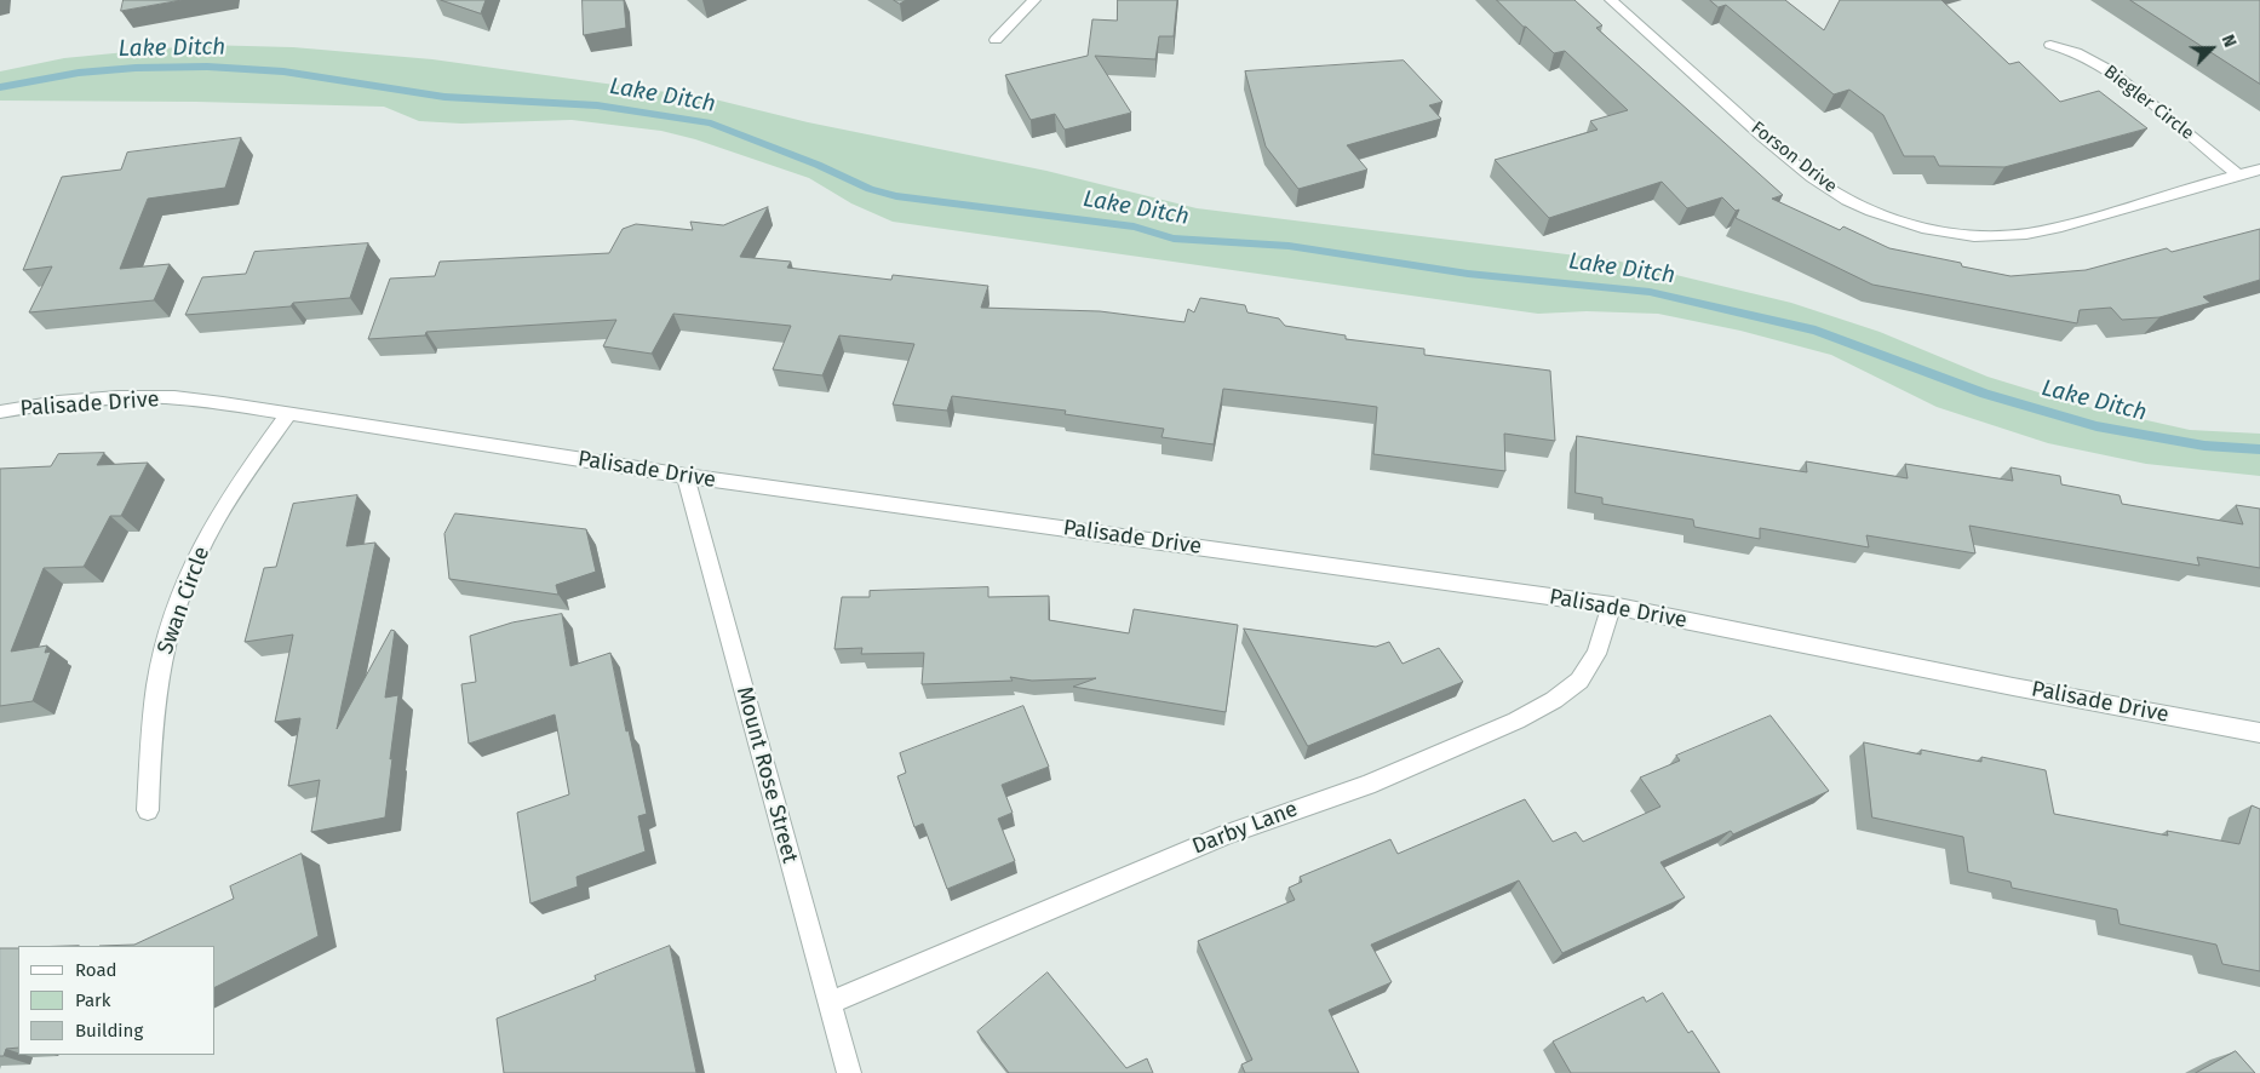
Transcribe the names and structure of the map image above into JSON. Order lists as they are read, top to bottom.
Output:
{
  "streets": {
    "street": [
      "Biegler Circle",
      "Forson Drive",
      "Palisade Drive",
      "Swan Circle",
      "Mount Rose Street",
      "Darby Lane"
    ]
  },
  "crossings": [
    ["Biegler Circle", "Forson Drive"],
    ["Palisade Drive", "Swan Circle"],
    ["Palisade Drive", "Mount Rose Street"],
    ["Palisade Drive", "Darby Lane"],
    ["Mount Rose Street", "Darby Lane"]
  ],
  "water": ["Lake Ditch"],
  "legend": ["Road", "Park", "Building"],
  "north": "top right"
}
